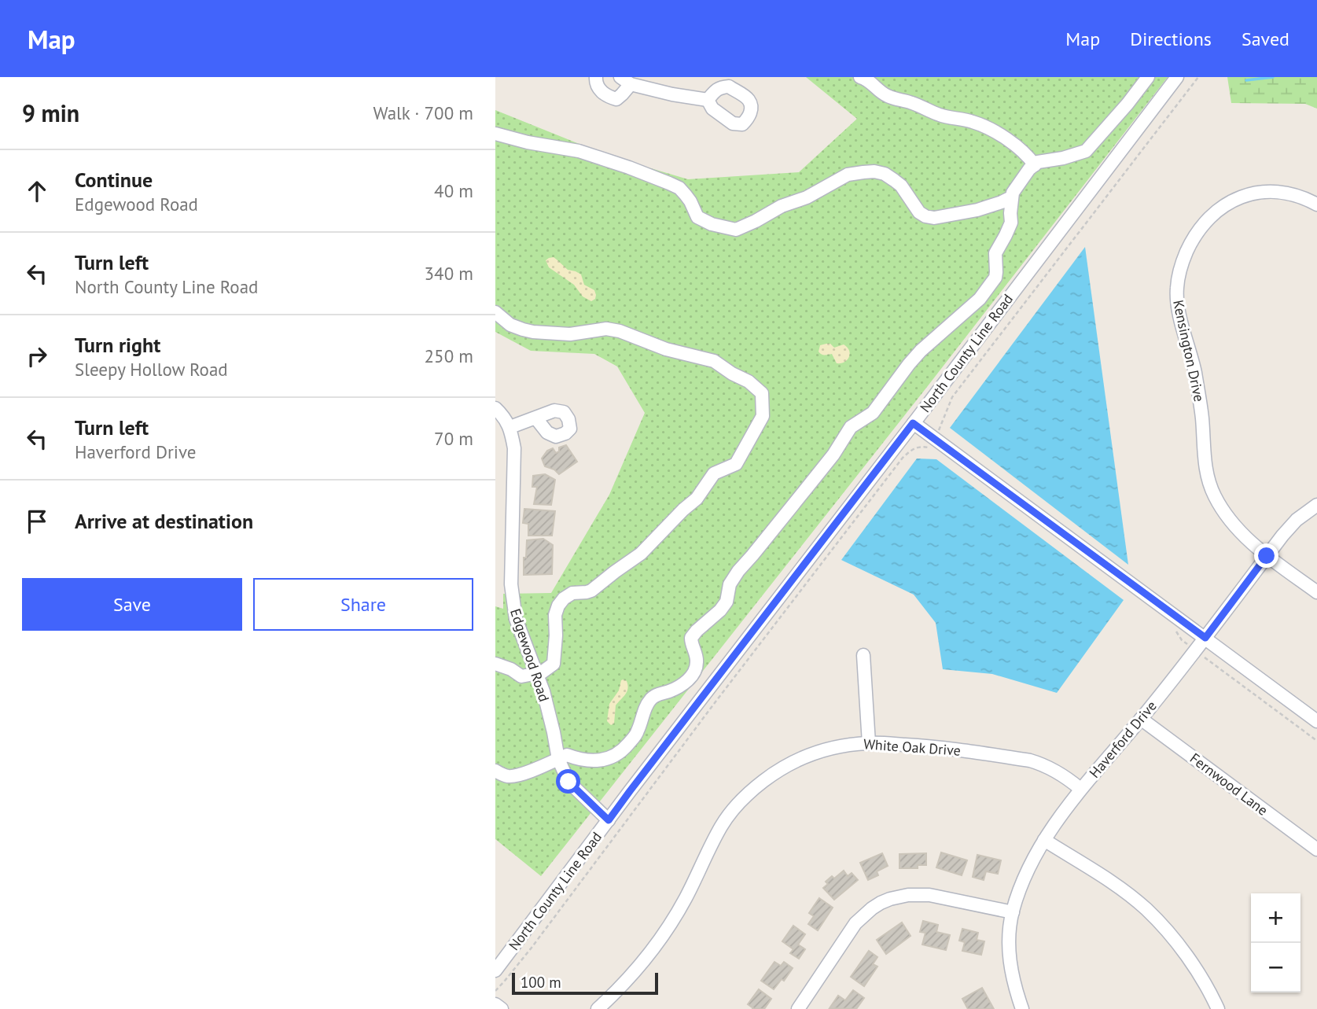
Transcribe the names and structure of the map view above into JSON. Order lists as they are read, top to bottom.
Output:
{
  "streets": {
    "street": [
      "Kensington Drive",
      "North County Line Road",
      "Edgewood Road",
      "Haverford Drive",
      "White Oak Drive",
      "Fernwood Lane"
    ]
  },
  "crossings": [
    ["Kensington Drive", "Haverford Drive"],
    ["North County Line Road", "Edgewood Road"],
    ["Haverford Drive", "White Oak Drive"],
    ["Haverford Drive", "Fernwood Lane"]
  ],
  "scale_bar": "100 m",
  "page": {
    "header": "Map",
    "nav": ["Map", "Directions", "Saved"],
    "heading": ["9 min", "Walk · 700 m"],
    "list": [
      ["Continue", "Edgewood Road", "40 m"],
      ["Turn left", "North County Line Road", "340 m"],
      ["Turn right", "Sleepy Hollow Road", "250 m"],
      ["Turn left", "Haverford Drive", "70 m"],
      "Arrive at destination"
    ],
    "buttons": ["Save", "Share"],
    "map_buttons": ["+", "−"],
    "scale": "100 m"
  }
}
